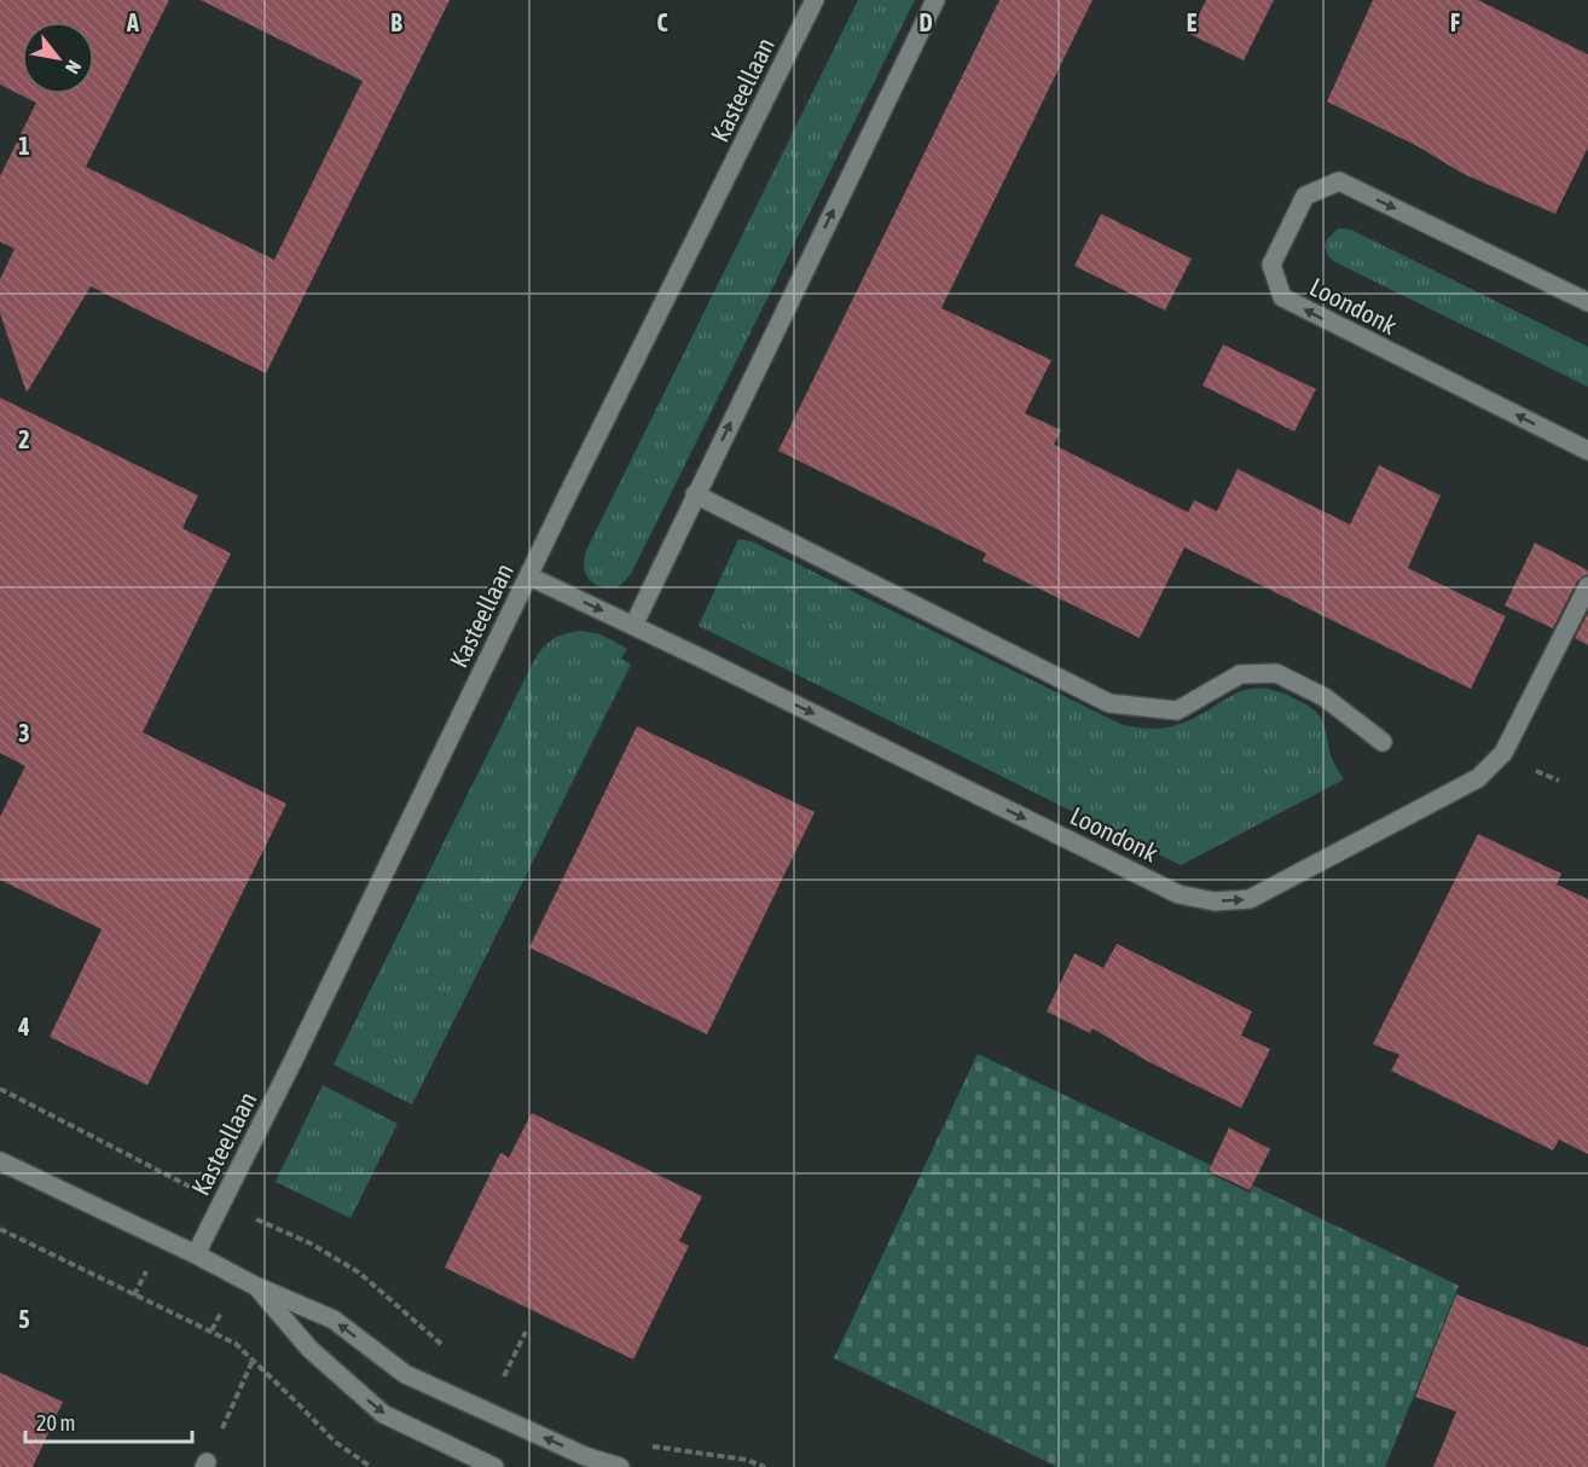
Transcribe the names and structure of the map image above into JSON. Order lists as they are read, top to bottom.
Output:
{
  "streets": {
    "street": ["Kasteellaan", "Loondonk"]
  },
  "crossings": [
    ["Kasteellaan", "Loondonk"]
  ],
  "scale_bar": "20 m",
  "north": "bottom right",
  "grid": {
    "columns": [
      "A",
      "B",
      "C",
      "D",
      "E",
      "F"
    ],
    "rows": [
      "1",
      "2",
      "3",
      "4",
      "5"
    ]
  }
}
